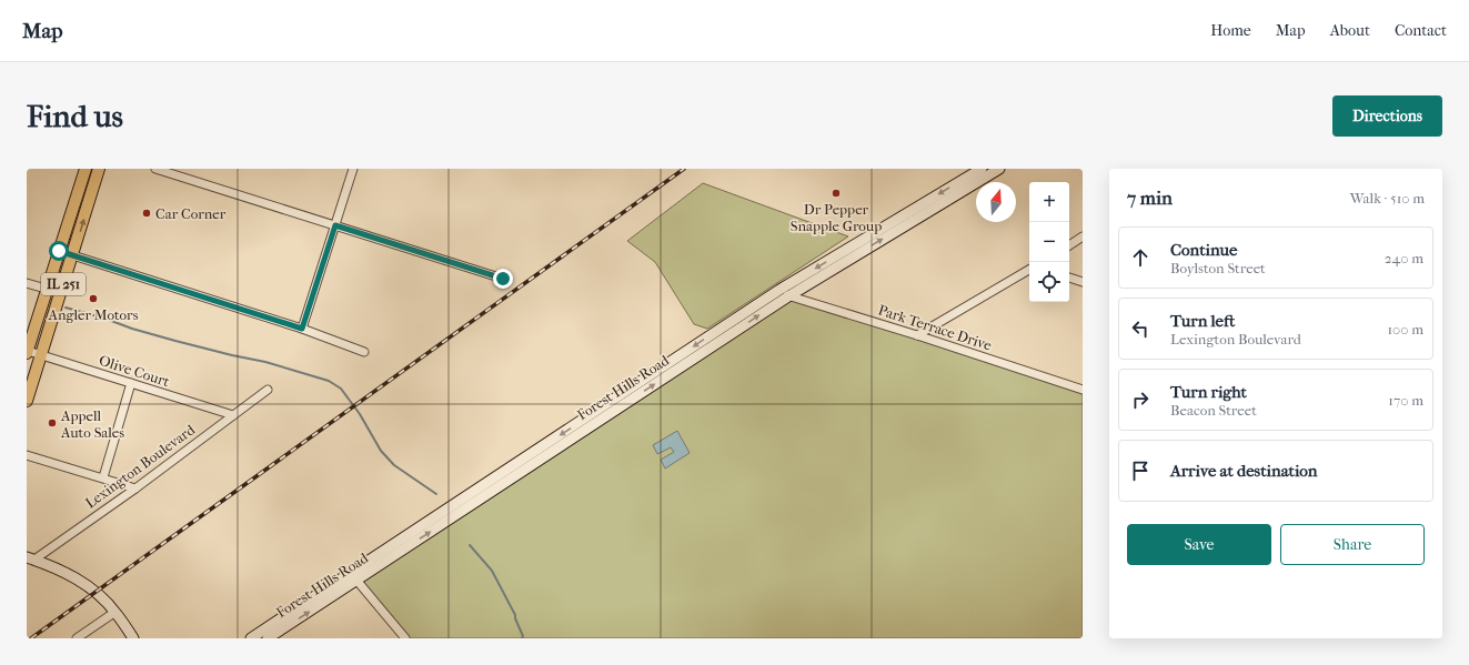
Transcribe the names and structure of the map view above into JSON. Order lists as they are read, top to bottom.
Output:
{
  "streets": {
    "main road": ["IL 251"],
    "street": [
      "Park Terrace Drive",
      "Olive Court",
      "Forest Hills Road",
      "Lexington Boulevard"
    ]
  },
  "crossings": [
    ["IL 251", "Olive Court"],
    ["Park Terrace Drive", "Forest Hills Road"],
    ["Olive Court", "Lexington Boulevard"]
  ],
  "places": [
    "Dr Pepper Snapple Group",
    "Car Corner",
    "Angler Motors",
    "Appell Auto Sales"
  ],
  "north": "top",
  "page": {
    "header": "Map",
    "nav": [
      "Home",
      "Map",
      "About",
      "Contact"
    ],
    "buttons": [
      "Directions",
      ["Save", "Share"]
    ],
    "title": "Find us",
    "heading": ["7 min", "Walk · 510 m"],
    "map_buttons": ["+", "−"],
    "list": [
      ["Continue", "Boylston Street", "240 m"],
      ["Turn left", "Lexington Boulevard", "100 m"],
      ["Turn right", "Beacon Street", "170 m"],
      "Arrive at destination"
    ]
  }
}
